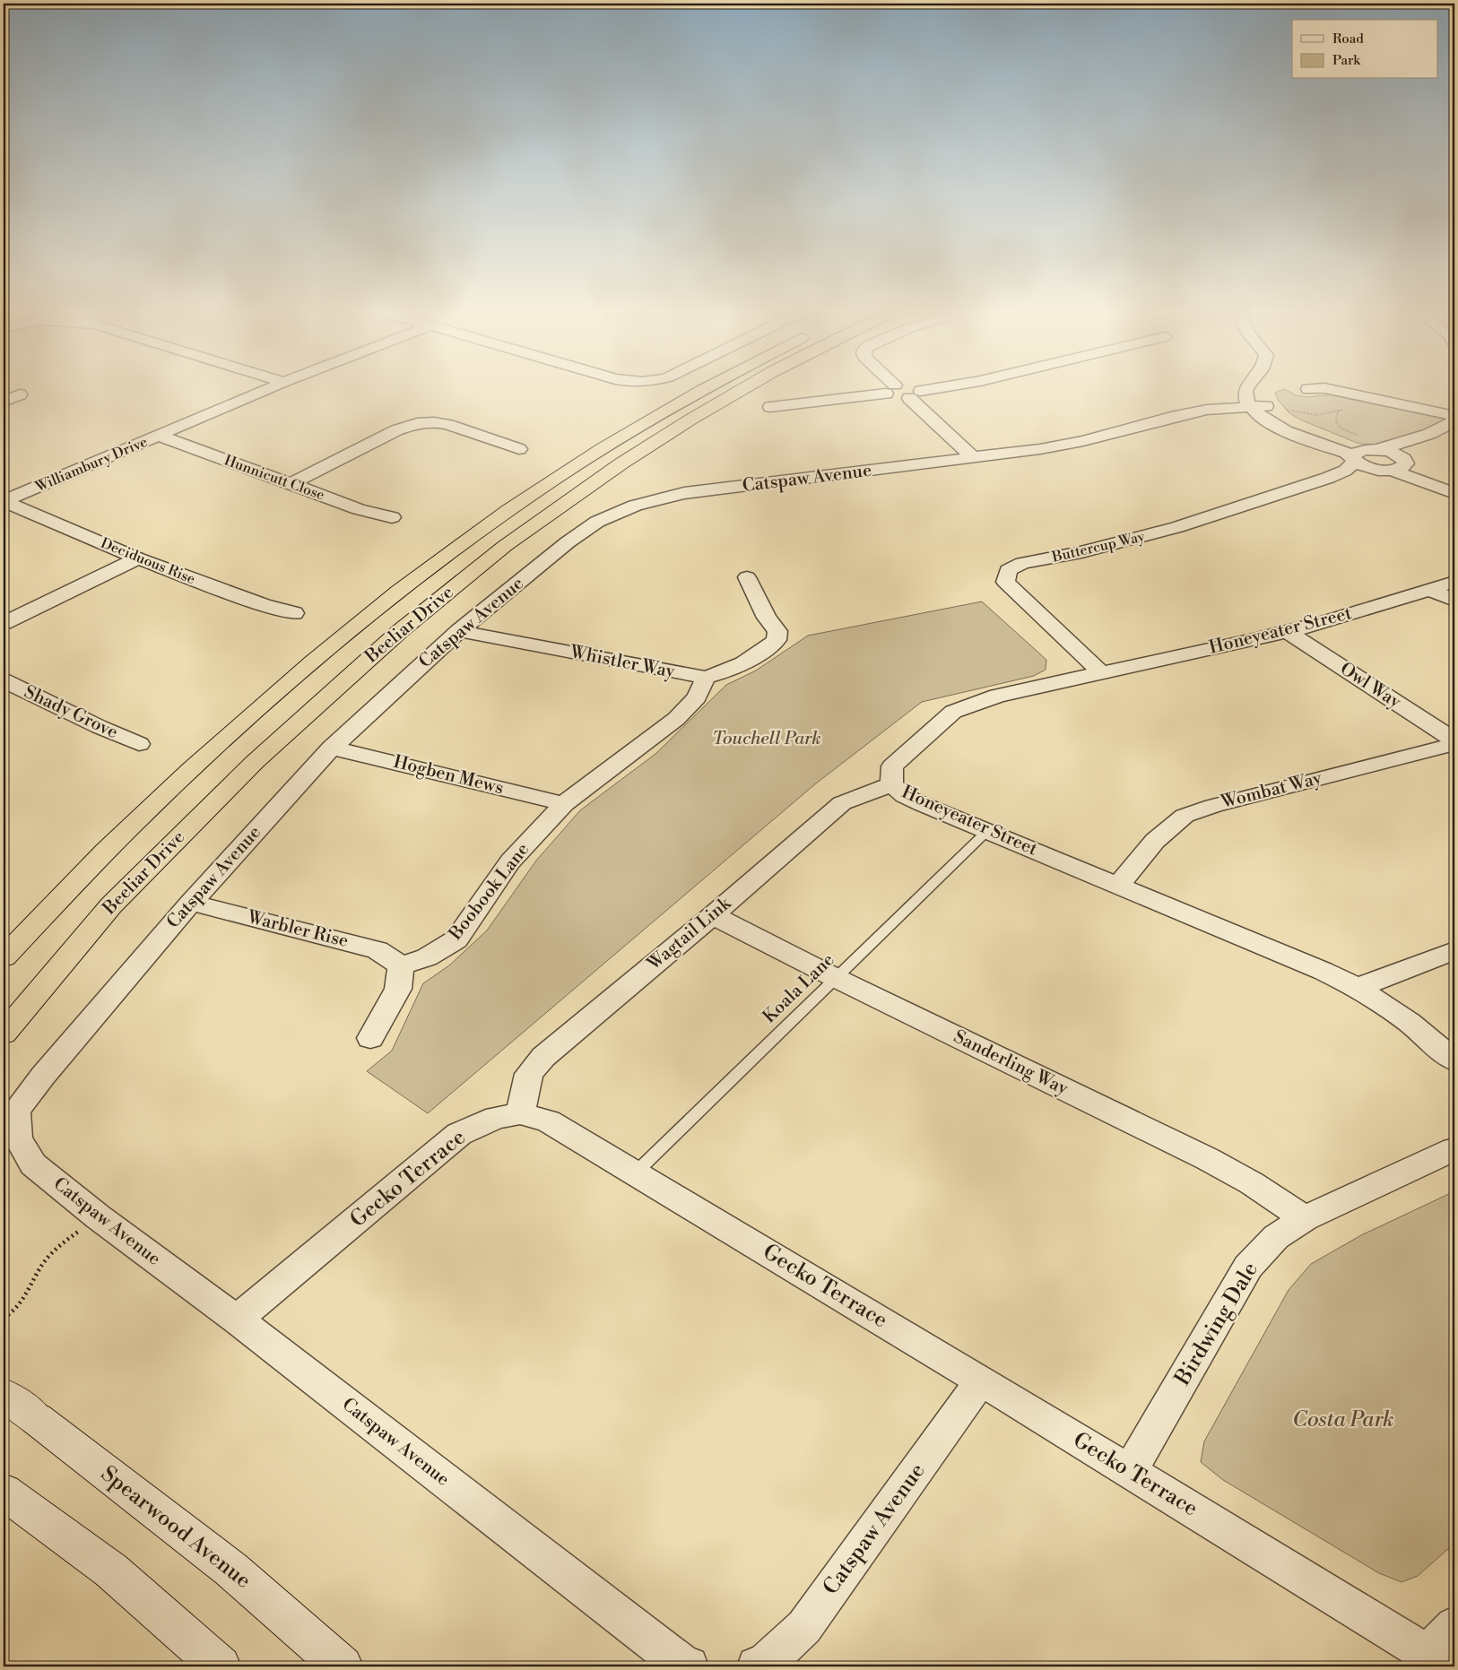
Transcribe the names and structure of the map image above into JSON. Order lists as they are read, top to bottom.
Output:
{
  "streets": {
    "highway": ["Beeliar Drive"],
    "main road": ["Spearwood Avenue"],
    "street": [
      "Williambury Drive",
      "Hunnicutt Close",
      "Catspaw Avenue",
      "Buttercup Way",
      "Deciduous Rise",
      "Honeyeater Street",
      "Whistler Way",
      "Owl Way",
      "Shady Grove",
      "Hogben Mews",
      "Wombat Way",
      "Boobook Lane",
      "Warbler Rise",
      "Wagtail Link",
      "Sanderling Way",
      "Gecko Terrace",
      "Birdwing Dale"
    ],
    "lane": ["Koala Lane"]
  },
  "crossings": [
    ["Williambury Drive", "Hunnicutt Close"],
    ["Williambury Drive", "Deciduous Rise"],
    ["Catspaw Avenue", "Whistler Way"],
    ["Catspaw Avenue", "Hogben Mews"],
    ["Catspaw Avenue", "Warbler Rise"],
    ["Catspaw Avenue", "Gecko Terrace"],
    ["Buttercup Way", "Honeyeater Street"],
    ["Honeyeater Street", "Owl Way"],
    ["Honeyeater Street", "Wombat Way"],
    ["Honeyeater Street", "Wagtail Link"],
    ["Honeyeater Street", "Koala Lane"],
    ["Whistler Way", "Boobook Lane"],
    ["Hogben Mews", "Boobook Lane"],
    ["Boobook Lane", "Warbler Rise"],
    ["Wagtail Link", "Sanderling Way"],
    ["Wagtail Link", "Gecko Terrace"],
    ["Koala Lane", "Sanderling Way"],
    ["Koala Lane", "Gecko Terrace"],
    ["Sanderling Way", "Birdwing Dale"],
    ["Gecko Terrace", "Birdwing Dale"]
  ],
  "parks": ["Touchell Park", "Costa Park"],
  "legend": ["Road", "Park"]
}
